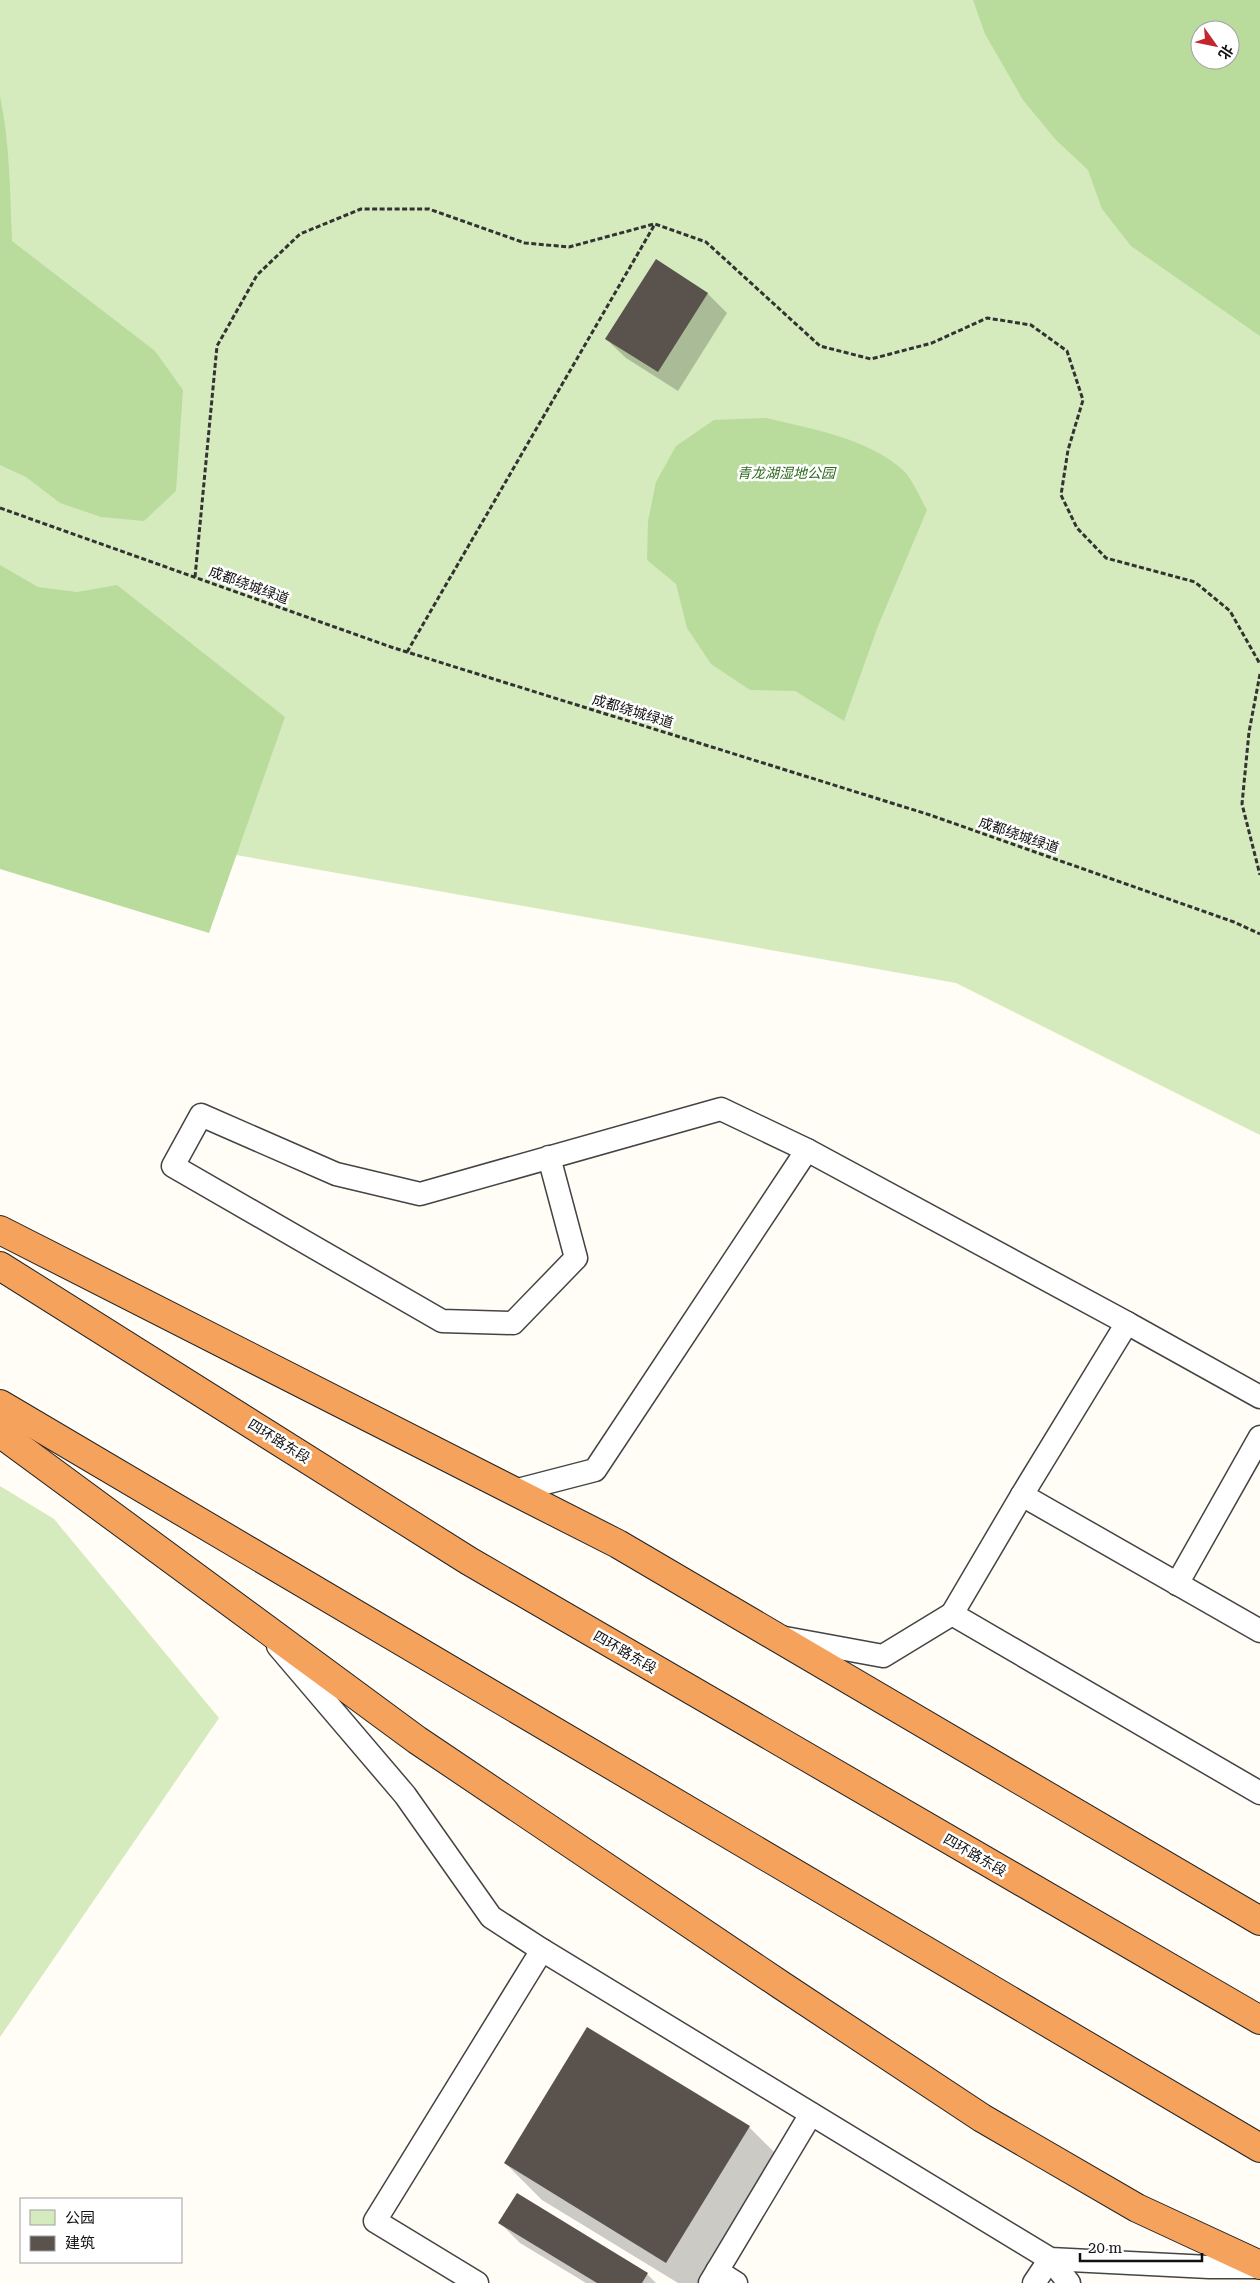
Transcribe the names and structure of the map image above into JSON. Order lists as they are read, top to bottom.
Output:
{
  "streets": {
    "highway": ["四环路东段"],
    "path": ["成都绕城绿道"]
  },
  "parks": ["青龙湖湿地公园"],
  "legend": ["公园", "建筑"],
  "scale_bar": "20 m",
  "north": "bottom right"
}
